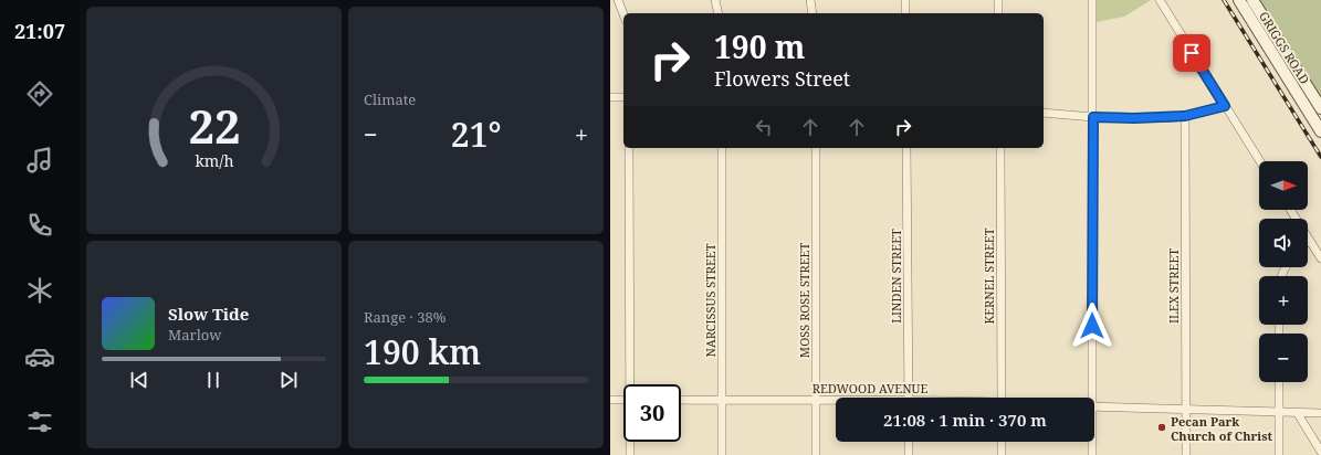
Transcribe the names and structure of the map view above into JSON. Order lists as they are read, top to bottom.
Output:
{
  "streets": {
    "main road": ["GRIGGS ROAD"],
    "street": [
      "LINDEN STREET",
      "KERNEL STREET",
      "ILEX STREET",
      "NARCISSUS STREET",
      "MOSS ROSE STREET",
      "REDWOOD AVENUE"
    ]
  },
  "crossings": [
    ["NARCISSUS STREET", "REDWOOD AVENUE"],
    ["MOSS ROSE STREET", "REDWOOD AVENUE"]
  ],
  "places": ["Pecan Park Church of Christ"],
  "north": "right",
  "page": {
    "tabs": "21:07",
    "tile": [
      "Climate",
      ["Range · 38%", "190 km"]
    ],
    "turn": ["190 m", "Flowers Street"],
    "heat": ["−", "21°", "+"],
    "map_buttons": ["+", "−"],
    "song": ["Slow Tide", "Marlow"],
    "limit": "30",
    "trip": "21:08 · 1 min · 370 m",
    "gauge": ["22", "km/h"]
  }
}
